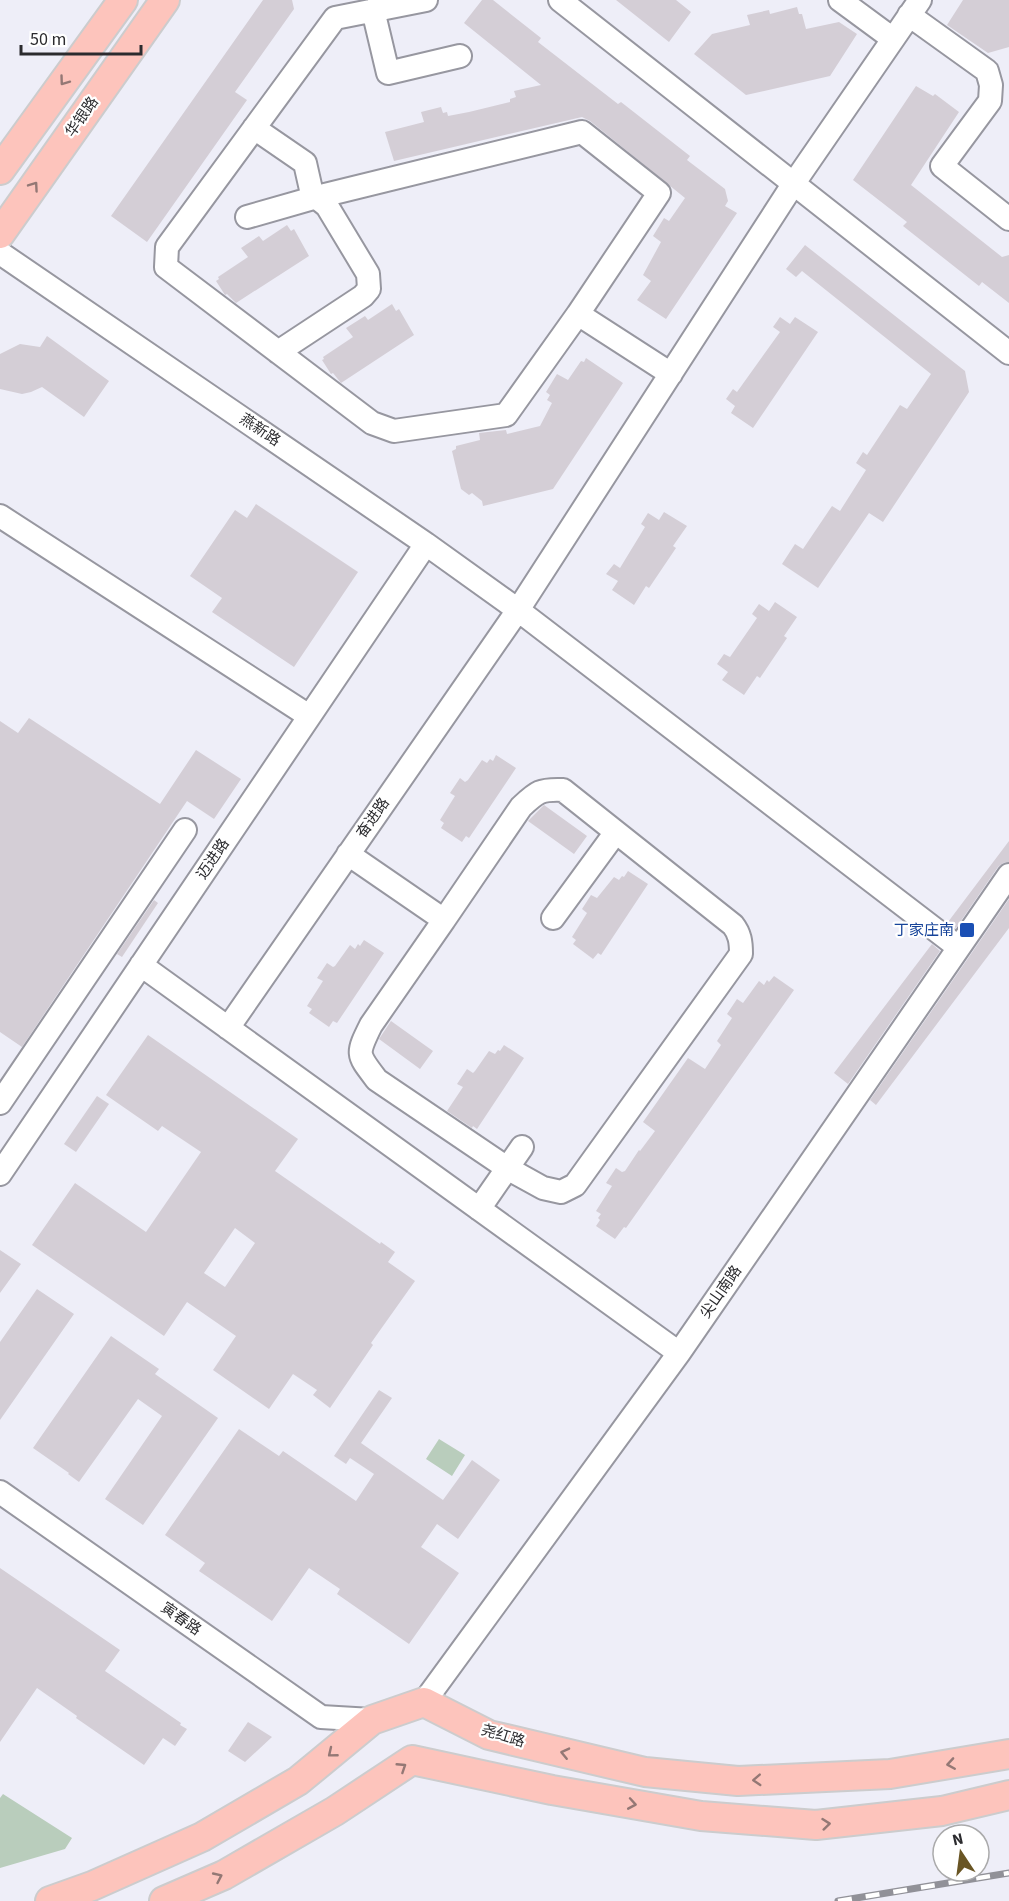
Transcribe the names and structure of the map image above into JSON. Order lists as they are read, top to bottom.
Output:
{
  "streets": {
    "main road": ["华银路", "尧红路"],
    "street": [
      "燕新路",
      "奋进路",
      "迈进路",
      "尖山南路",
      "寅春路"
    ]
  },
  "crossings": [
    ["燕新路", "奋进路"],
    ["燕新路", "迈进路"],
    ["燕新路", "尖山南路"],
    ["尖山南路", "尧红路"]
  ],
  "places": {
    "transit": ["丁家庄南"]
  },
  "scale_bar": "50 m",
  "north": "top"
}
